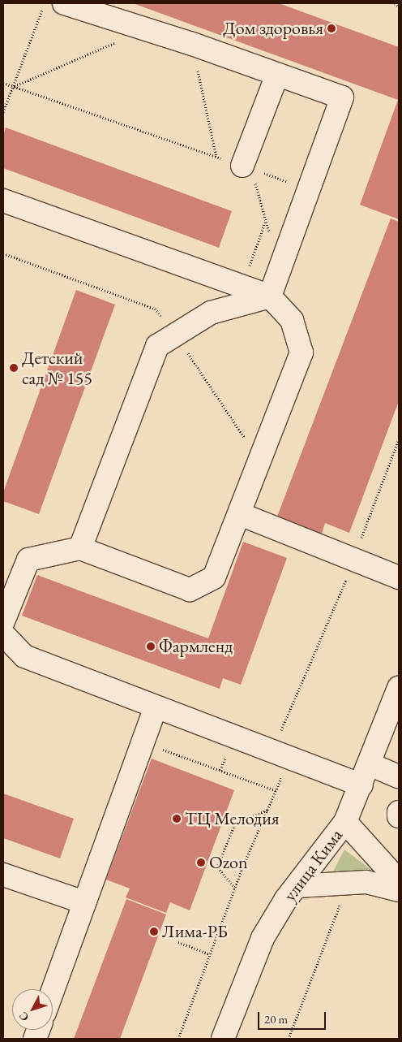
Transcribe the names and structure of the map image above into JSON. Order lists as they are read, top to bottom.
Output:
{
  "streets": {
    "street": ["улица Кима"]
  },
  "places": [
    "Дом здоровья",
    "Детский сад № 155",
    "Фармленд",
    "ТЦ Мелодия",
    "Ozon",
    "Лима-РБ"
  ],
  "scale_bar": "20 m",
  "north": "bottom left"
}
